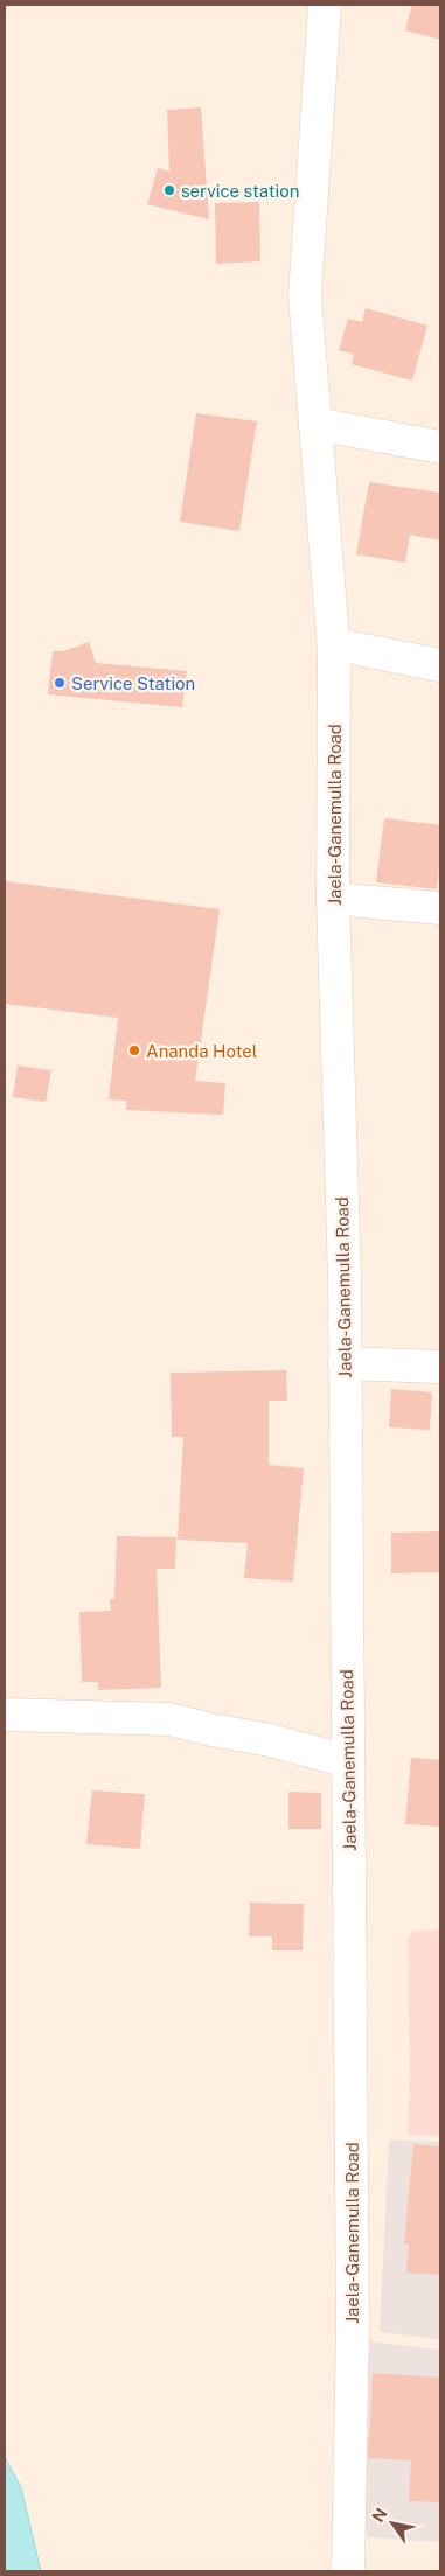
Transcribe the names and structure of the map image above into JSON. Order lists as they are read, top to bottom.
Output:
{
  "streets": {
    "main road": ["Jaela-Ganemulla Road"]
  },
  "places": ["service station", "Service Station", "Ananda Hotel"],
  "north": "top left"
}
